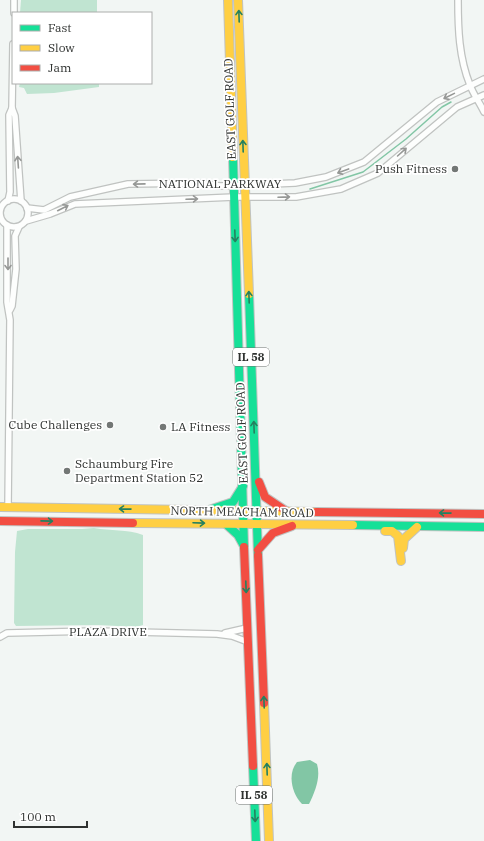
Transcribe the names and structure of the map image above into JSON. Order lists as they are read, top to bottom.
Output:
{
  "streets": {
    "main road": ["EAST GOLF ROAD", "IL 58", "NORTH MEACHAM ROAD"],
    "street": ["NATIONAL PARKWAY", "PLAZA DRIVE"]
  },
  "crossings": [
    ["EAST GOLF ROAD", "NATIONAL PARKWAY"],
    ["EAST GOLF ROAD", "NORTH MEACHAM ROAD"],
    ["EAST GOLF ROAD", "PLAZA DRIVE"]
  ],
  "places": [
    "Push Fitness",
    "Cube Challenges",
    "LA Fitness",
    "Schaumburg Fire Department Station 52"
  ],
  "legend": ["Fast", "Slow", "Jam"],
  "scale_bar": "100 m"
}
